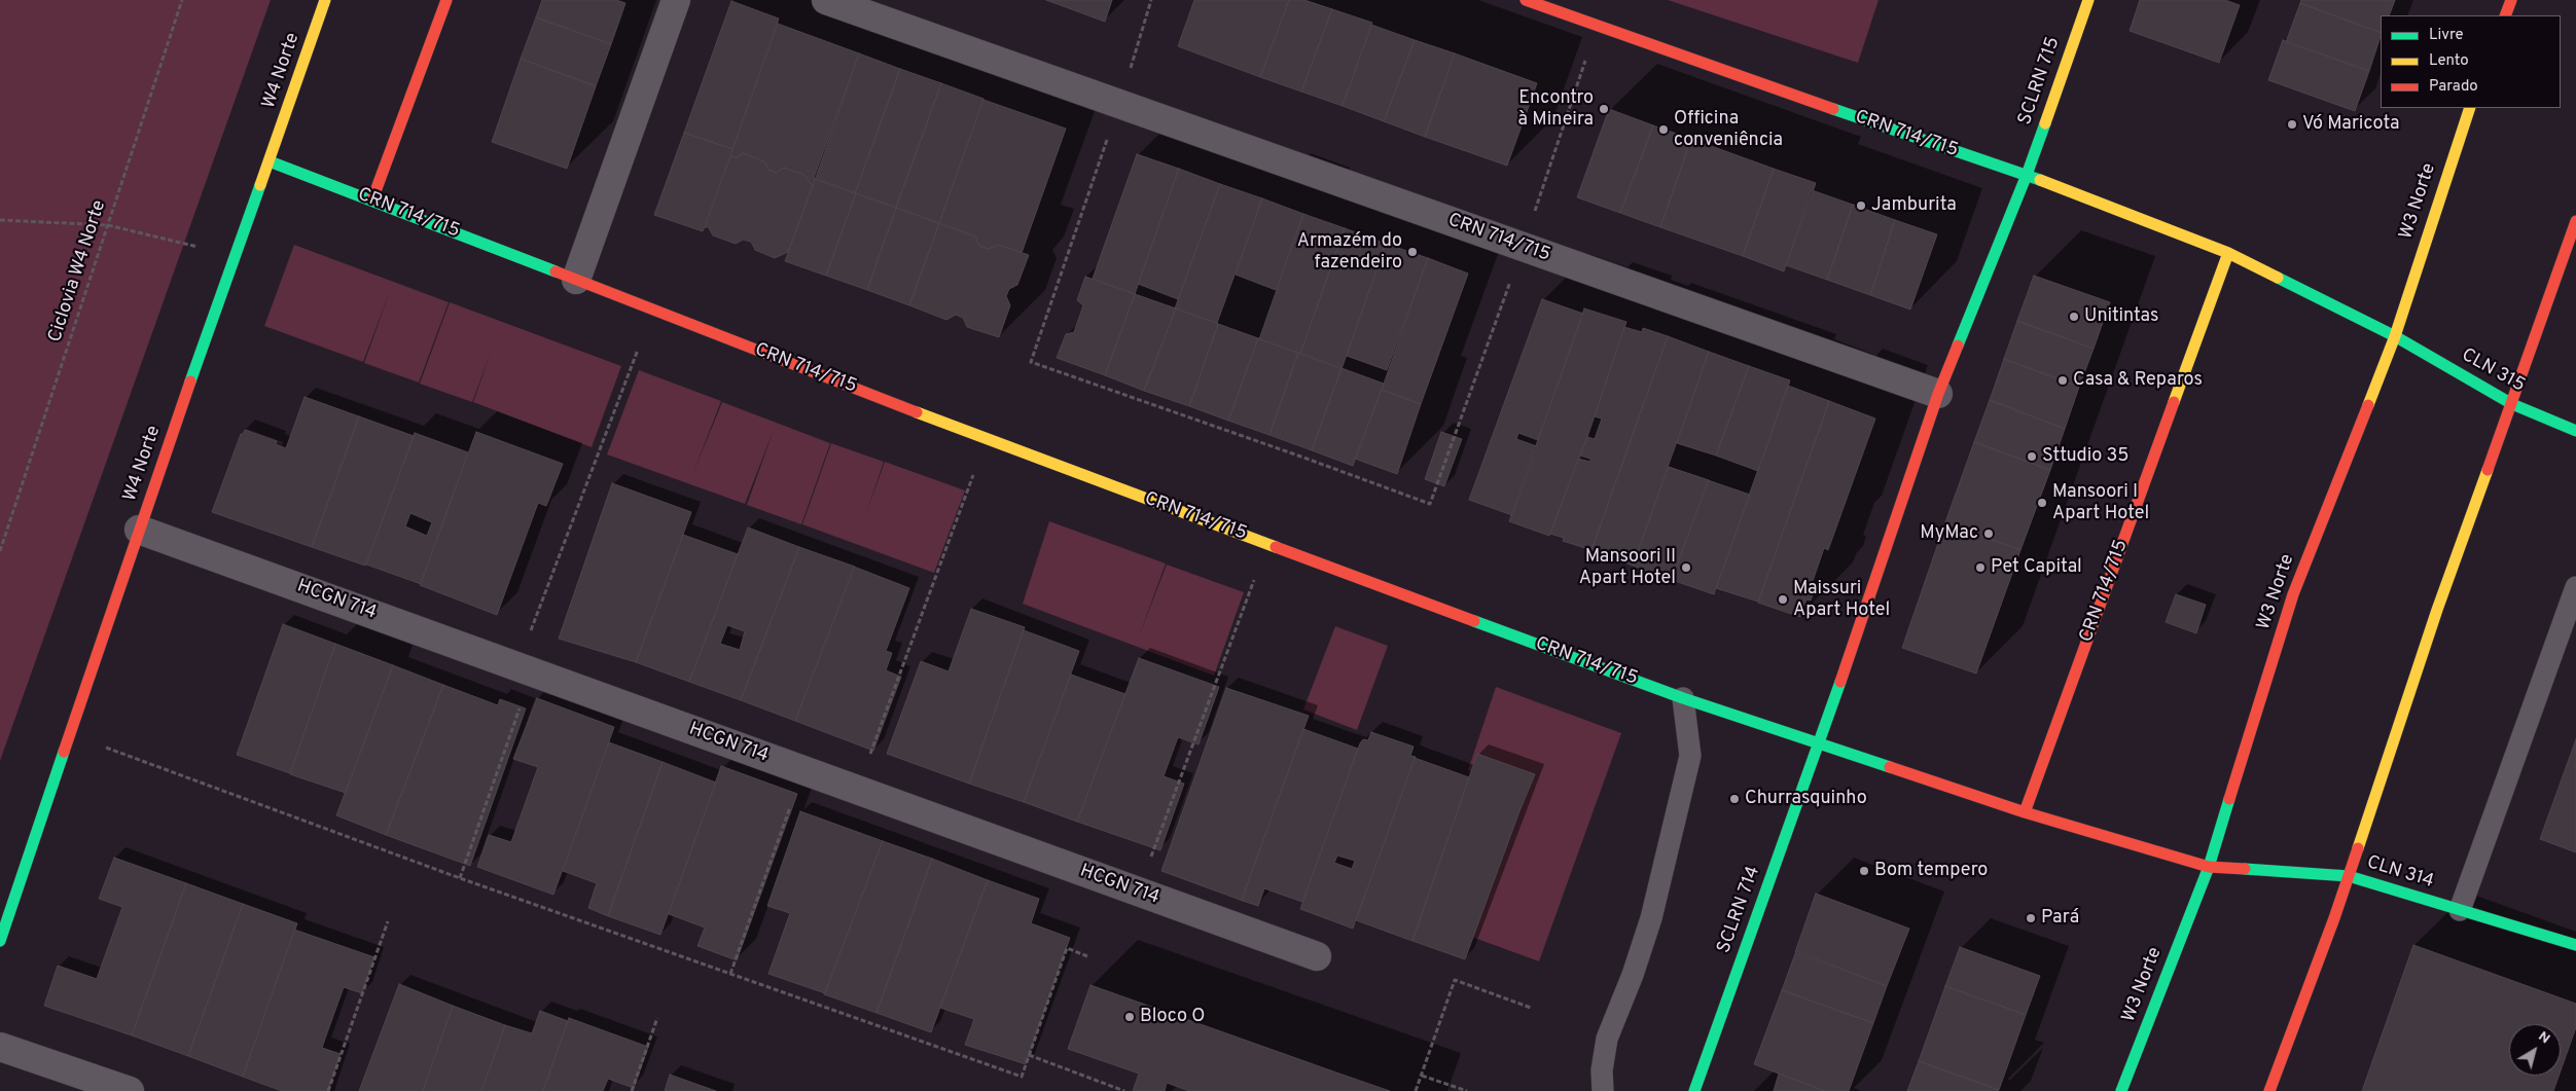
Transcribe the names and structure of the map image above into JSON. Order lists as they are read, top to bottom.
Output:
{
  "streets": {
    "street": [
      "W4 Norte",
      "SCLRN 715",
      "CRN 714/715",
      "W3 Norte",
      "CLN 315",
      "HCGN 714",
      "CLN 314",
      "SCLRN 714"
    ],
    "path": ["Ciclovia W4 Norte"]
  },
  "crossings": [
    ["W4 Norte", "CRN 714/715"],
    ["W4 Norte", "HCGN 714"],
    ["SCLRN 715", "CRN 714/715"],
    ["CRN 714/715", "W3 Norte"],
    ["CRN 714/715", "CLN 315"],
    ["CRN 714/715", "CLN 314"],
    ["CRN 714/715", "SCLRN 714"],
    ["W3 Norte", "CLN 315"],
    ["W3 Norte", "CLN 314"]
  ],
  "places": [
    "Encontro à Mineira",
    "Vó Maricota",
    "Officina conveniência",
    "Jamburita",
    "Armazém do fazendeiro",
    "Unitintas",
    "Casa & Reparos",
    "Sttudio 35",
    "Mansoori I Apart Hotel",
    "MyMac",
    "Mansoori II Apart Hotel",
    "Pet Capital",
    "Maissuri Apart Hotel",
    "Churrasquinho",
    "Bom tempero",
    "Pará",
    "Bloco O"
  ],
  "legend": ["Livre", "Lento", "Parado"],
  "north": "top right"
}
